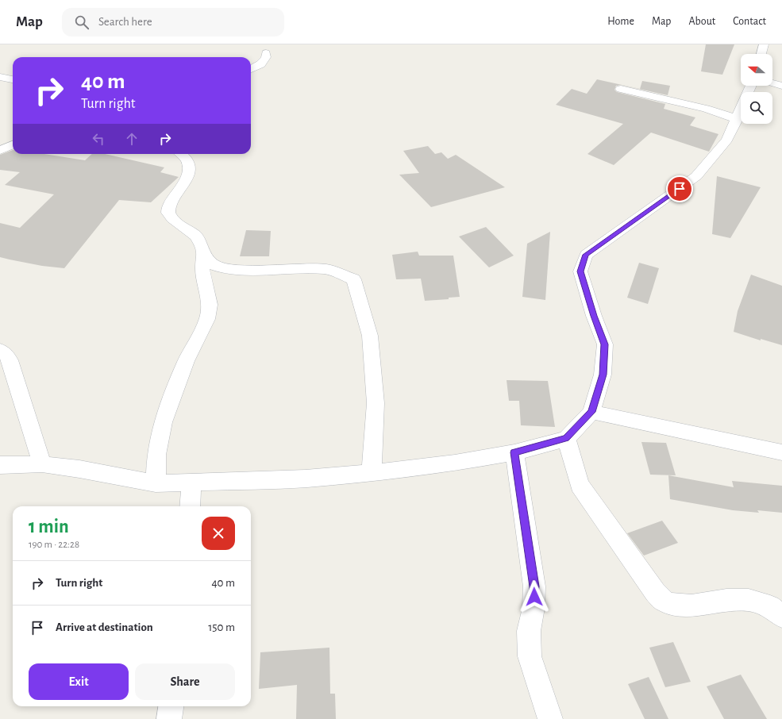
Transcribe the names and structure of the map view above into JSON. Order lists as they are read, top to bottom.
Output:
{
  "north": "left",
  "page": {
    "header": "Map",
    "search": "Search here",
    "nav": [
      "Home",
      "Map",
      "About",
      "Contact"
    ],
    "turn": ["40 m", "Turn right"],
    "heading": ["1 min", "190 m · 22:28"],
    "list": [
      {
        "name": "Turn right",
        "value": "40 m"
      },
      {
        "name": "Arrive at destination",
        "value": "150 m"
      }
    ],
    "buttons": ["Exit", "Share"]
  }
}
